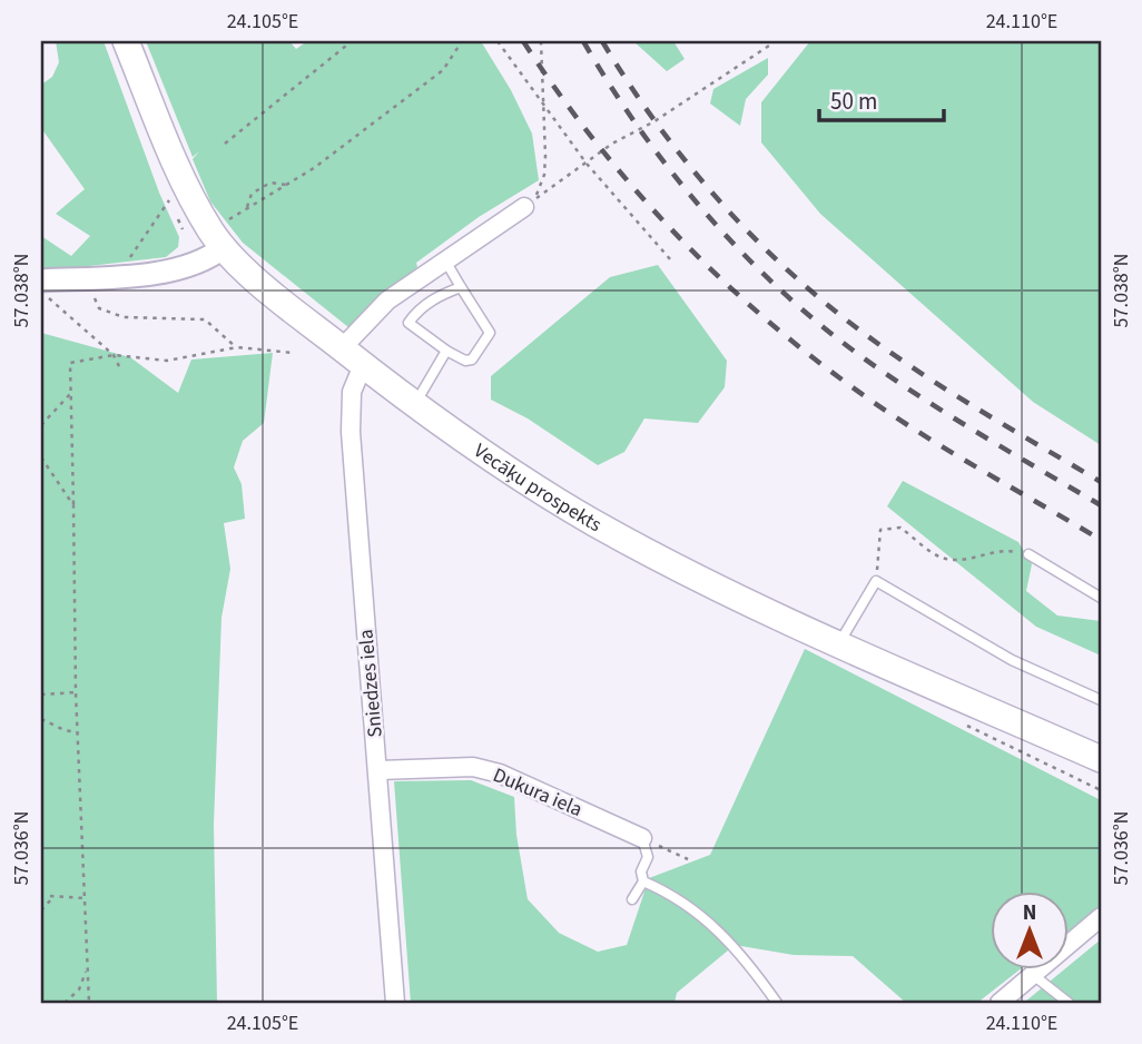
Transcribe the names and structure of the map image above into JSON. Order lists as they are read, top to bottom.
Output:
{
  "streets": {
    "main road": ["Vecāķu prospekts"],
    "street": ["Sniedzes iela", "Dukura iela"]
  },
  "crossings": [
    ["Vecāķu prospekts", "Sniedzes iela"],
    ["Sniedzes iela", "Dukura iela"]
  ],
  "scale_bar": "50 m",
  "north": "top",
  "coordinates": [
    "24.105°E",
    "24.110°E",
    "57.038°N",
    "57.036°N"
  ]
}
